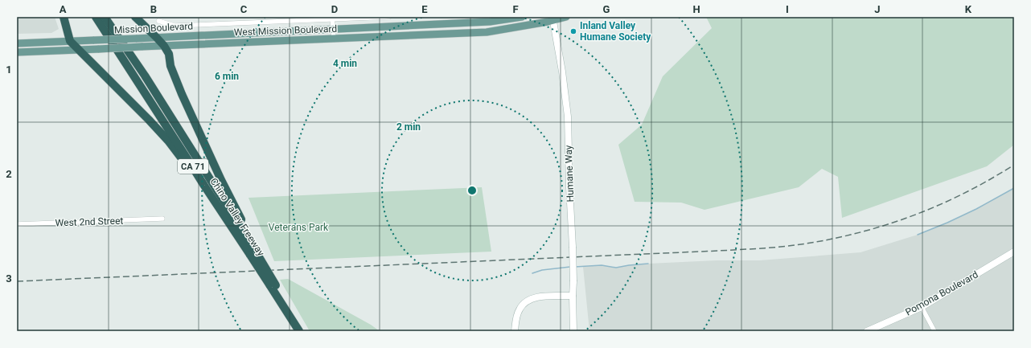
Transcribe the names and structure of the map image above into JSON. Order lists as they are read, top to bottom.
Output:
{
  "streets": {
    "highway": ["CA 71", "Chino Valley Freeway"],
    "main road": ["Mission Boulevard", "West Mission Boulevard"],
    "street": ["Humane Way", "West 2nd Street", "Pomona Boulevard"]
  },
  "crossings": [
    ["West Mission Boulevard", "Humane Way"]
  ],
  "parks": ["Veterans Park"],
  "places": ["Inland Valley Humane Society"],
  "grid": {
    "columns": [
      "A",
      "B",
      "C",
      "D",
      "E",
      "F",
      "G",
      "H",
      "I",
      "J",
      "K"
    ],
    "rows": ["1", "2", "3"]
  },
  "rings": ["4 min", "6 min", "2 min"]
}
